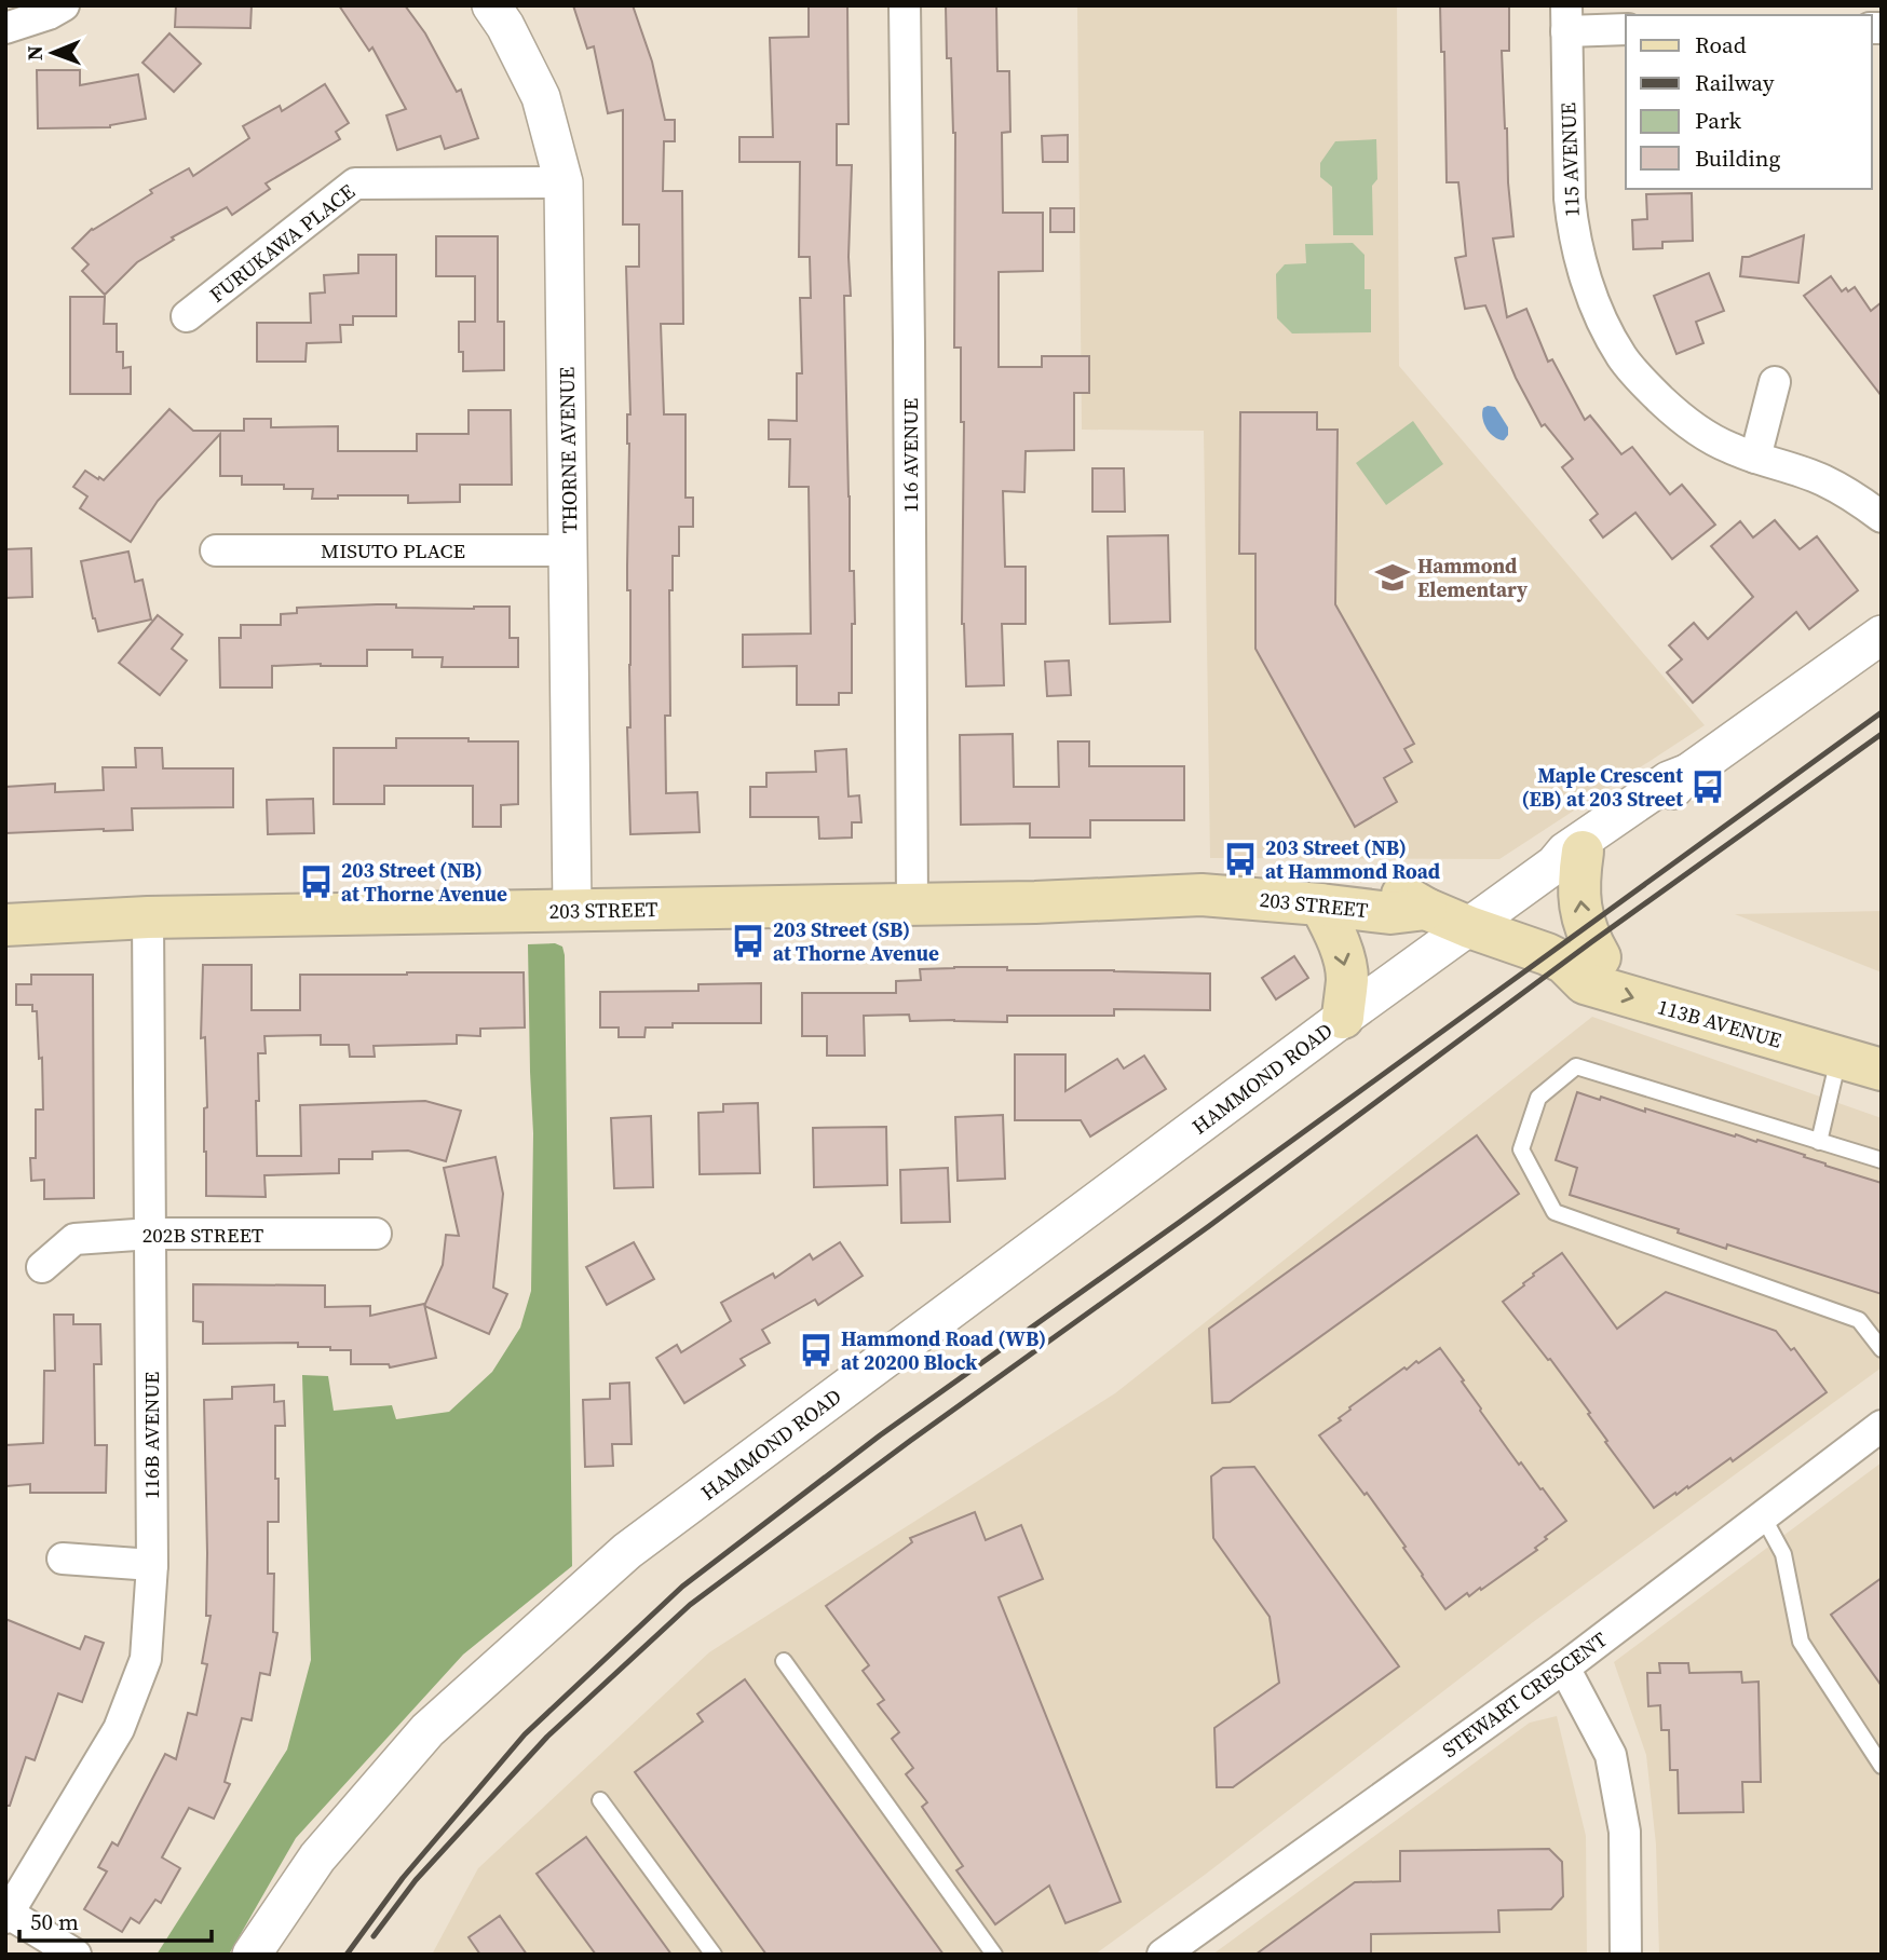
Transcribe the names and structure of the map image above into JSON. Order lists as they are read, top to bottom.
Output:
{
  "streets": {
    "main road": ["203 STREET", "113B AVENUE"],
    "street": [
      "115 AVENUE",
      "FURUKAWA PLACE",
      "THORNE AVENUE",
      "116 AVENUE",
      "MISUTO PLACE",
      "HAMMOND ROAD",
      "202B STREET",
      "116B AVENUE",
      "STEWART CRESCENT"
    ]
  },
  "crossings": [
    ["FURUKAWA PLACE", "THORNE AVENUE"],
    ["THORNE AVENUE", "MISUTO PLACE"],
    ["THORNE AVENUE", "203 STREET"],
    ["116 AVENUE", "203 STREET"],
    ["203 STREET", "113B AVENUE"],
    ["203 STREET", "HAMMOND ROAD"],
    ["203 STREET", "116B AVENUE"],
    ["113B AVENUE", "HAMMOND ROAD"],
    ["202B STREET", "116B AVENUE"]
  ],
  "places": {
    "school or university": ["Hammond Elementary"],
    "bus stop": [
      "Maple Crescent (EB) at 203 Street",
      "203 Street (NB) at Hammond Road",
      "203 Street (NB) at Thorne Avenue",
      "203 Street (SB) at Thorne Avenue",
      "Hammond Road (WB) at 20200 Block"
    ]
  },
  "legend": [
    "Road",
    "Railway",
    "Park",
    "Building"
  ],
  "scale_bar": "50 m",
  "north": "left"
}
